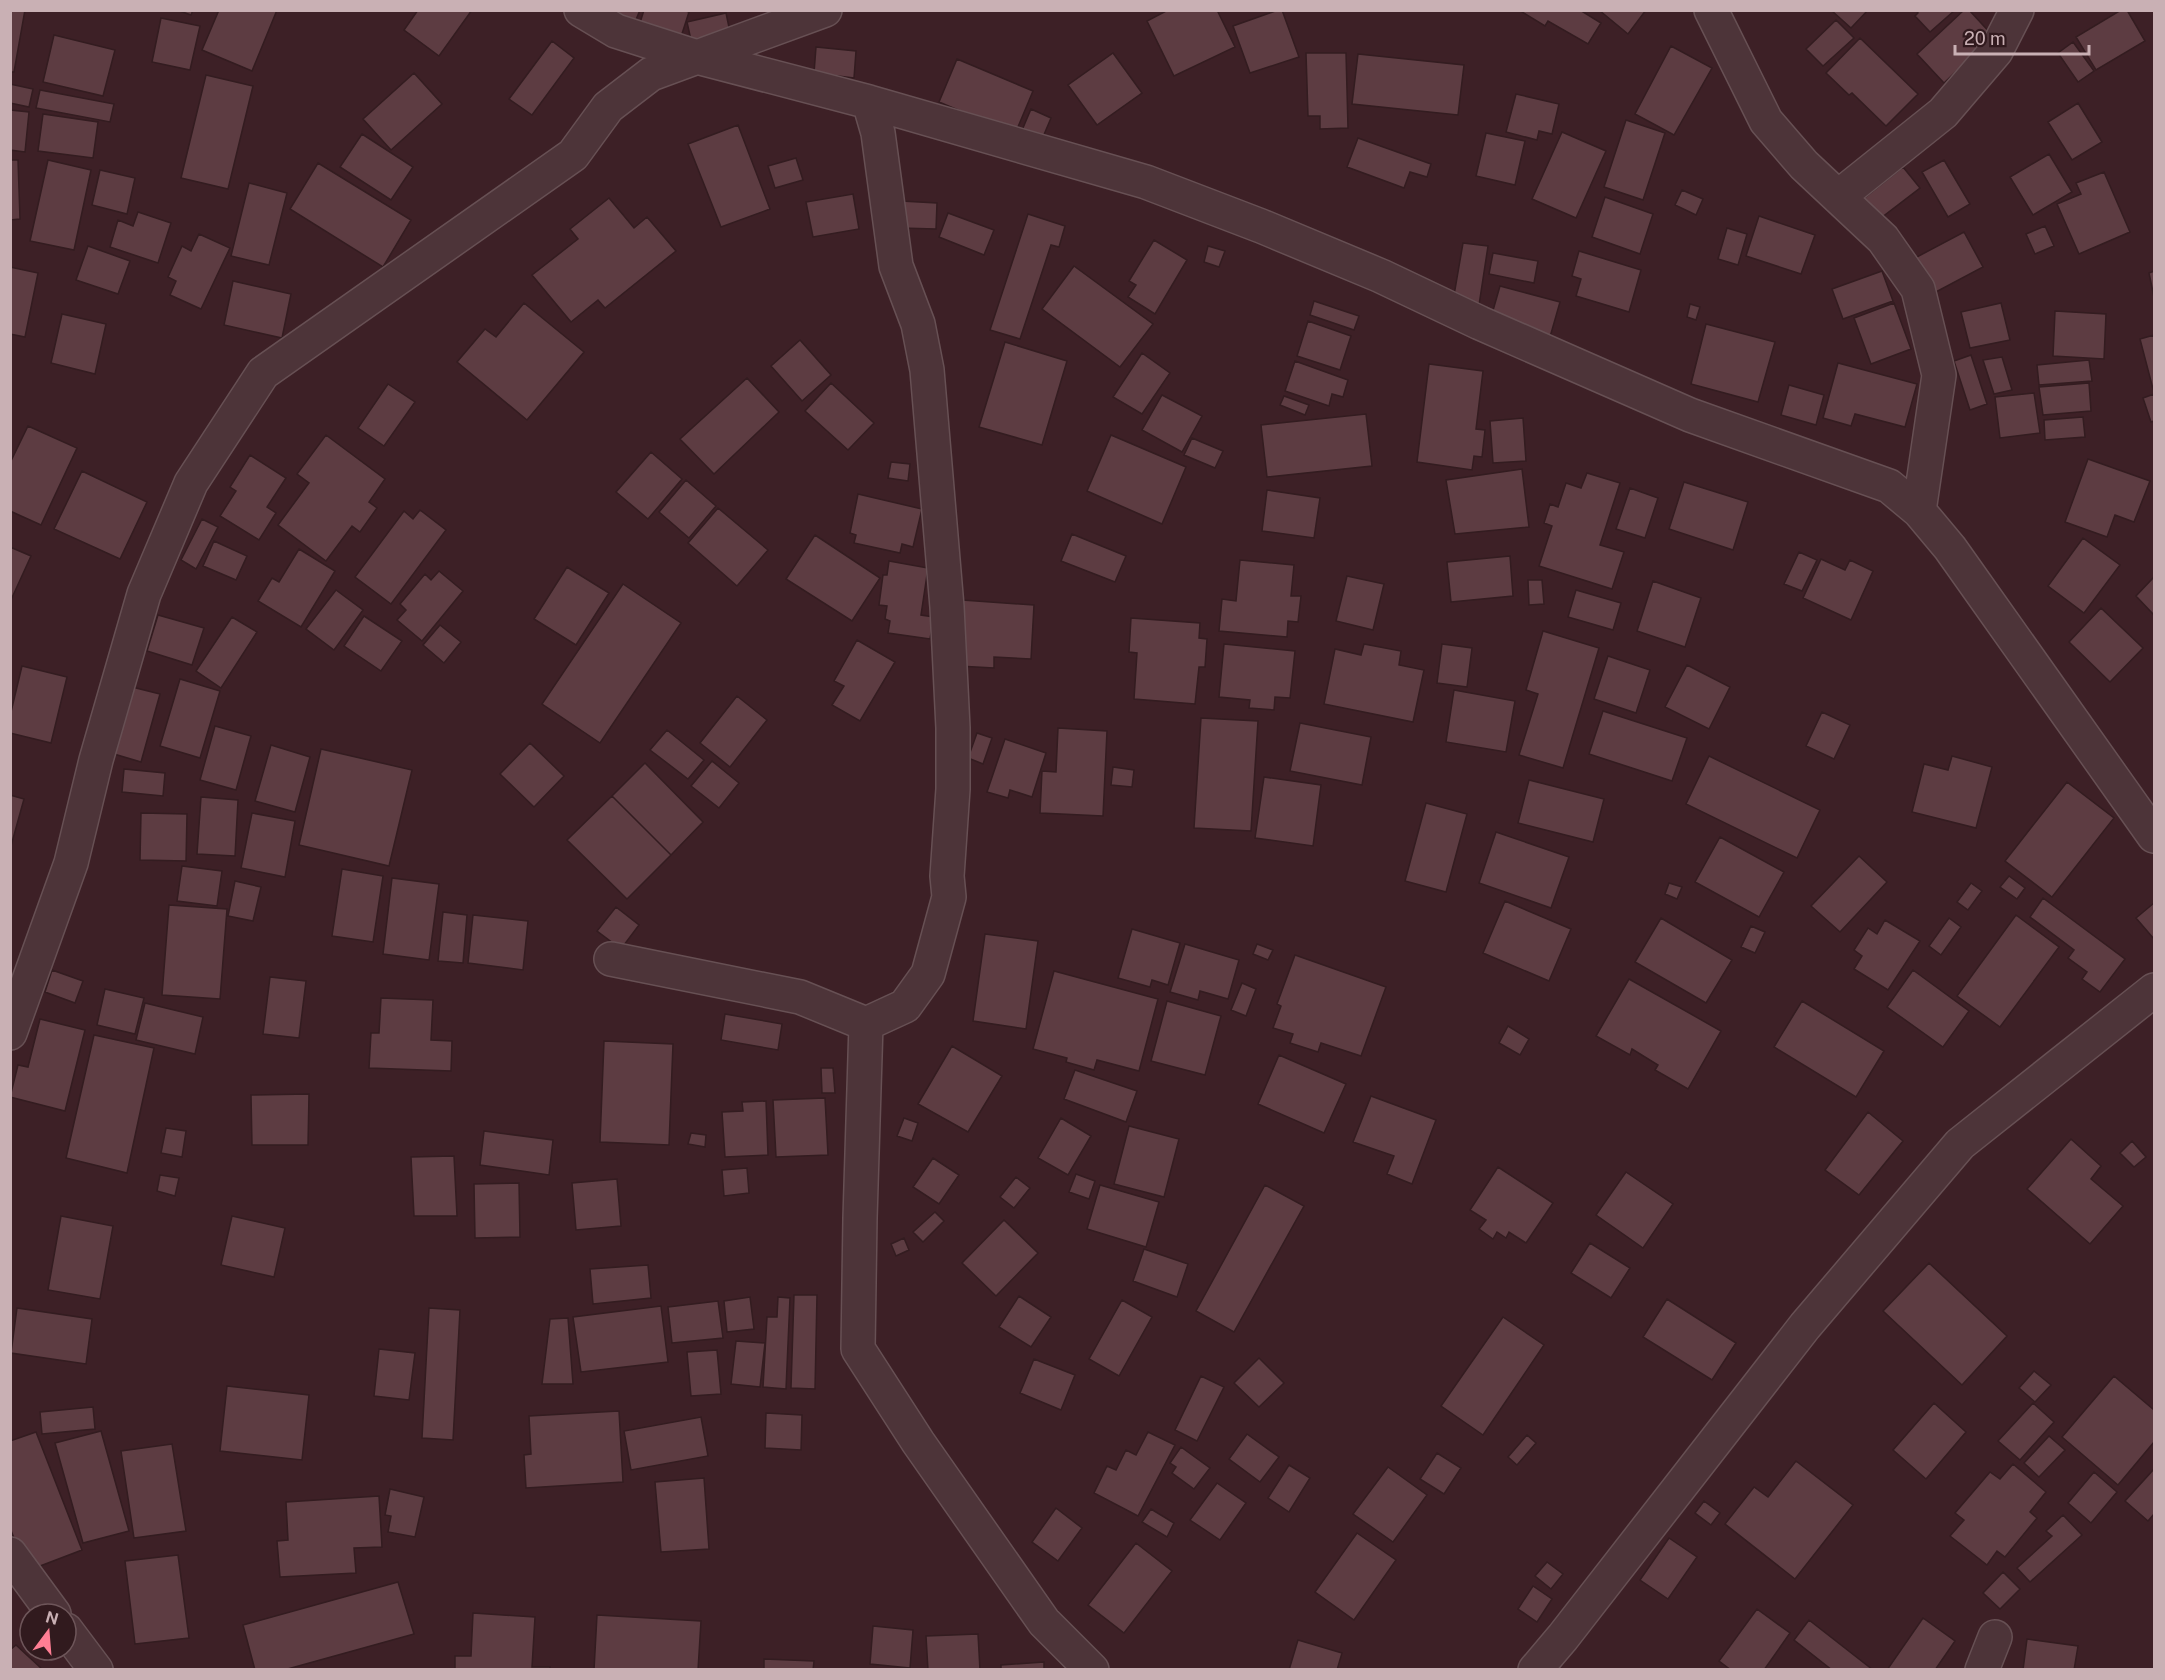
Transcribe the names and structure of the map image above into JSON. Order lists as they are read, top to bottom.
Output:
{
  "scale_bar": "20 m",
  "north": "top"
}
